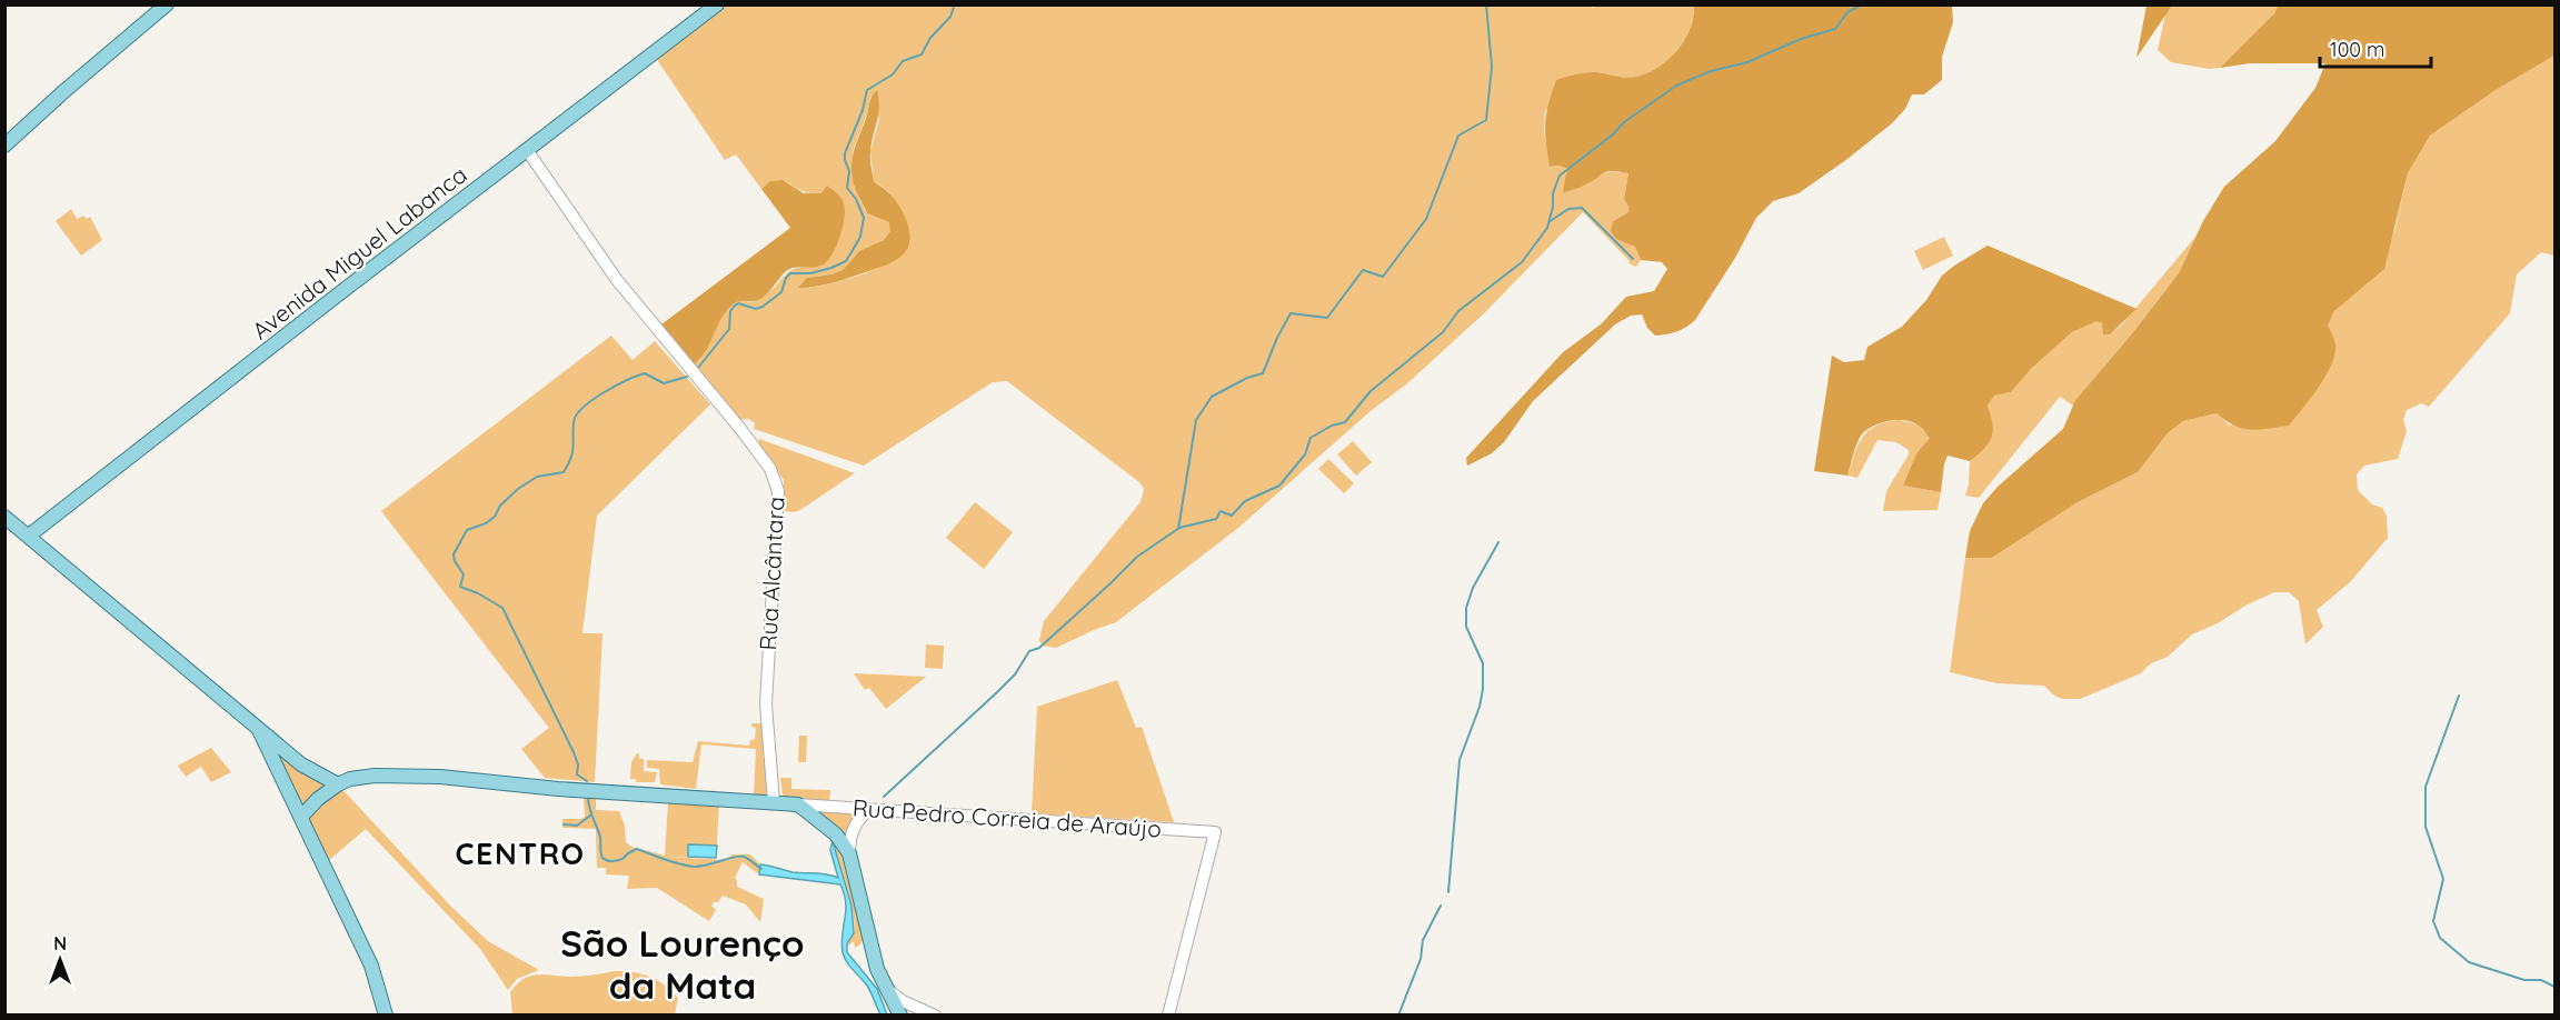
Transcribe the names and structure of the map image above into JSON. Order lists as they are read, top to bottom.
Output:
{
  "streets": {
    "main road": ["Avenida Miguel Labanca"],
    "street": ["Rua Alcântara", "Rua Pedro Correia de Araújo"]
  },
  "crossings": [
    ["Avenida Miguel Labanca", "Rua Alcântara"]
  ],
  "districts": ["CENTRO", "São Lourenço da Mata"],
  "scale_bar": "100 m",
  "north": "top"
}
